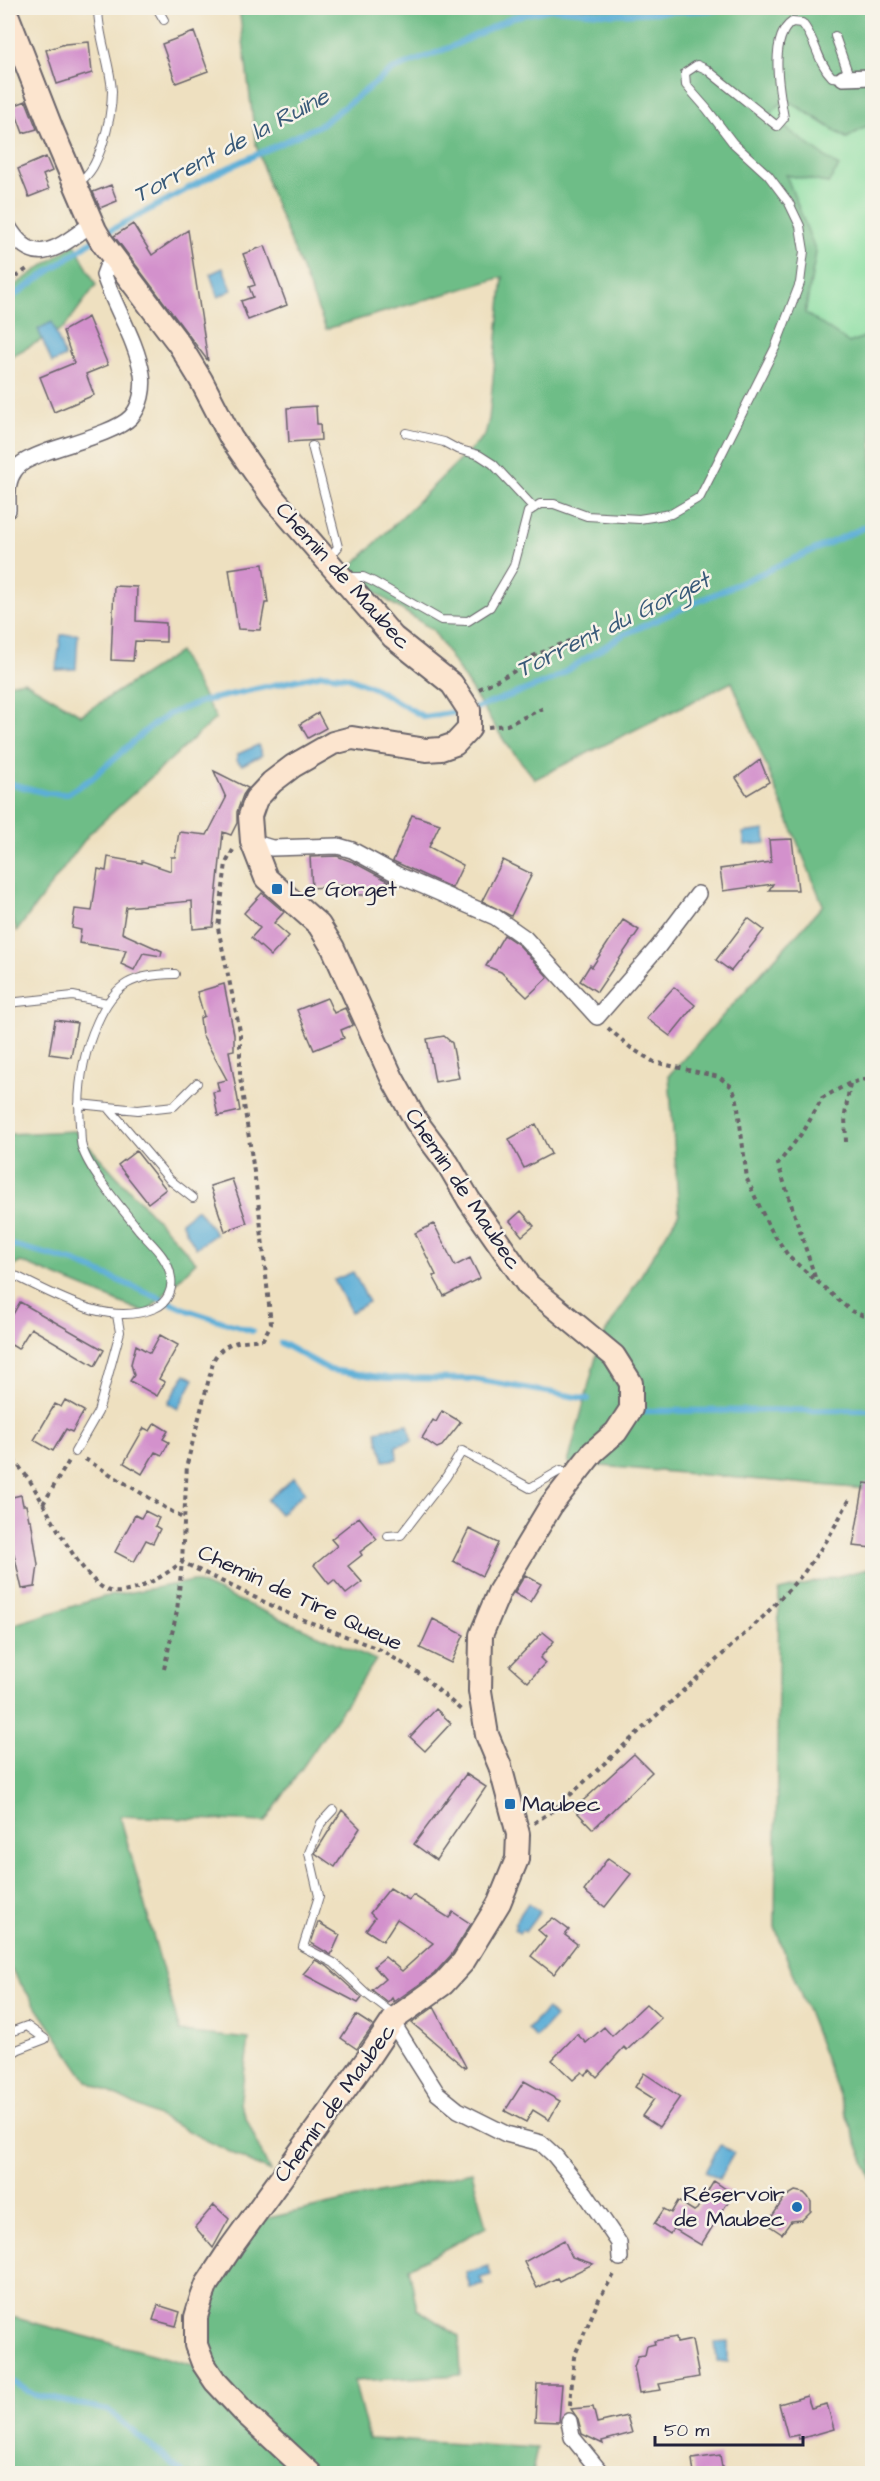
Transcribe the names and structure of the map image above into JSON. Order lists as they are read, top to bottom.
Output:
{
  "streets": {
    "street": ["Chemin de Maubec"],
    "path": ["Chemin de Tire Queue"]
  },
  "water": ["Torrent de la Ruine", "Torrent du Gorget"],
  "places": {
    "transit": ["Le Gorget", "Maubec"],
    "other": ["Réservoir de Maubec"]
  },
  "scale_bar": "50 m"
}
